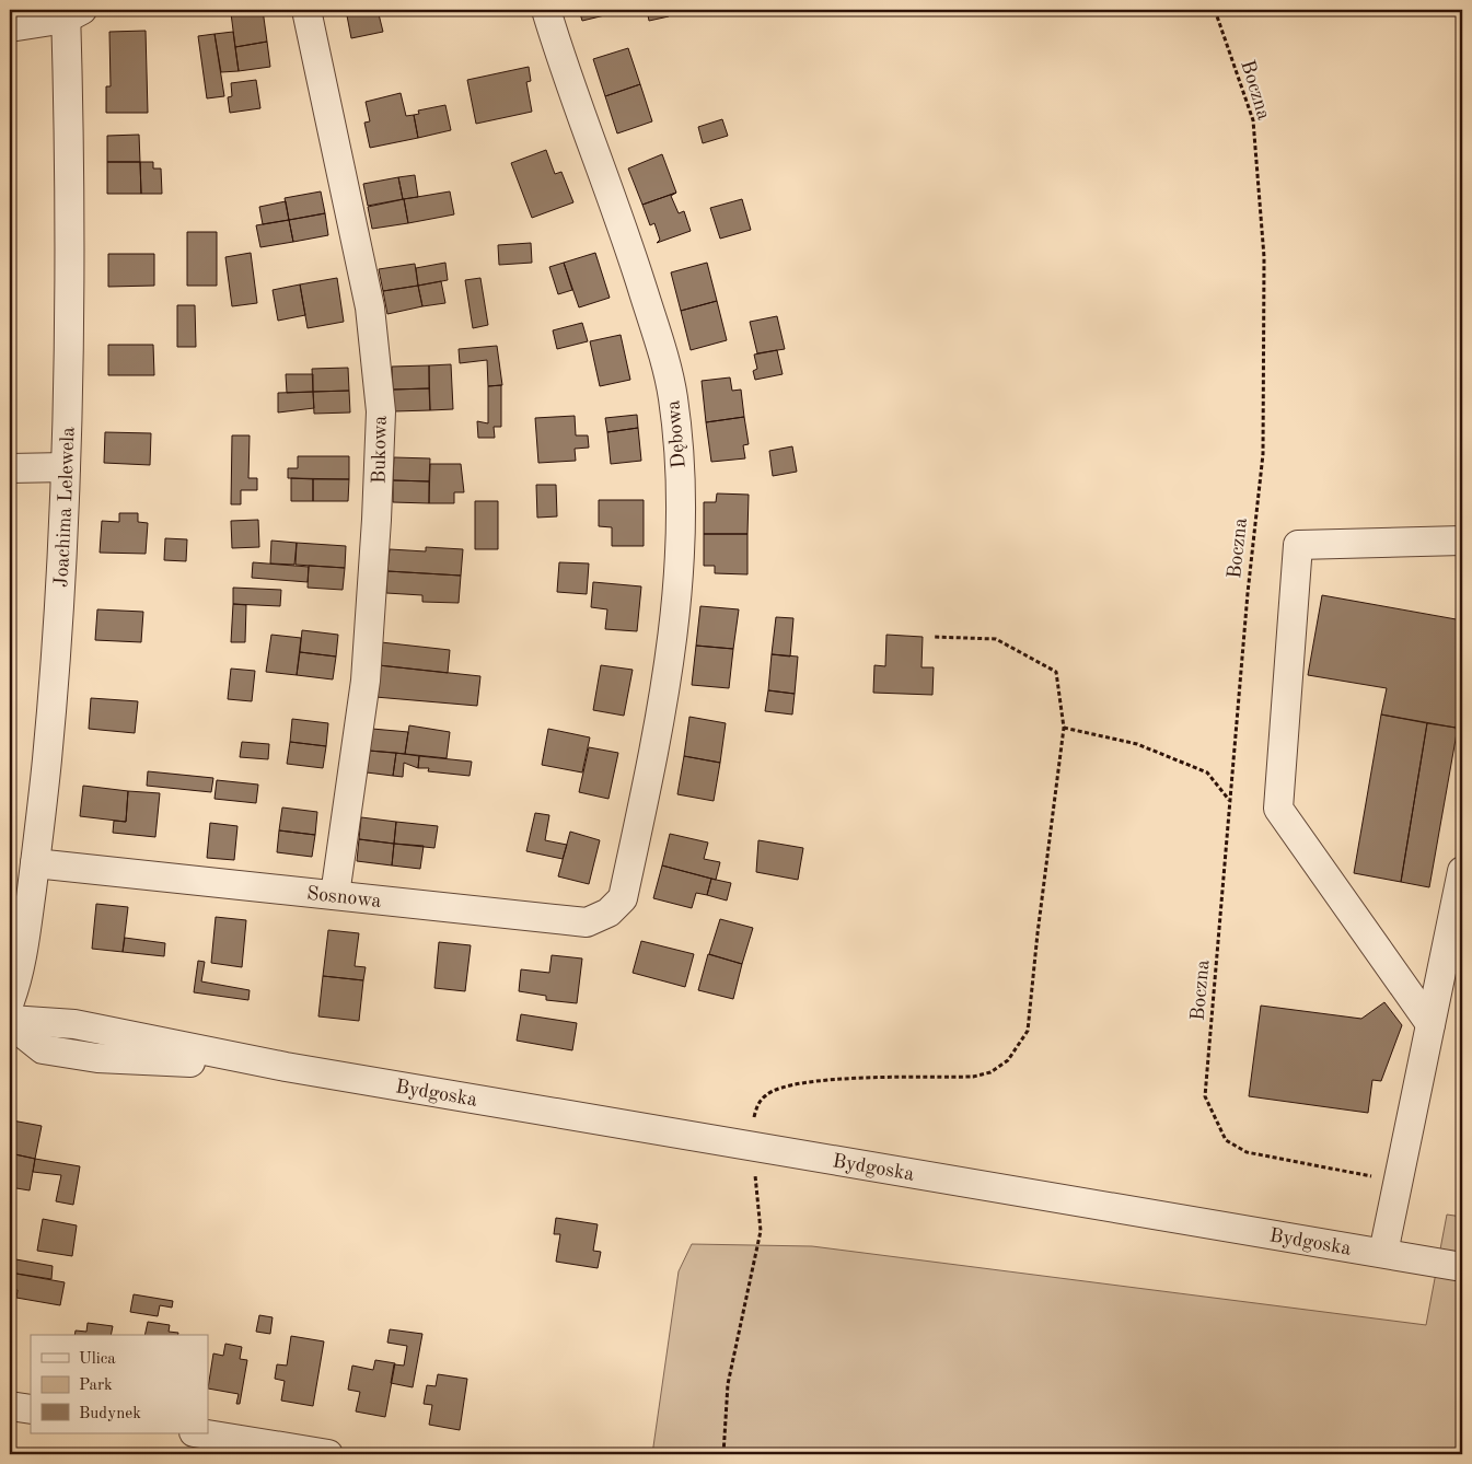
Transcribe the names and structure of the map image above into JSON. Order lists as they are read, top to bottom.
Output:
{
  "streets": {
    "street": [
      "Dębowa",
      "Bukowa",
      "Joachima Lelewela",
      "Sosnowa",
      "Bydgoska"
    ],
    "path": ["Boczna"]
  },
  "crossings": [
    ["Dębowa", "Sosnowa"],
    ["Bukowa", "Sosnowa"],
    ["Joachima Lelewela", "Sosnowa"]
  ],
  "legend": ["Ulica", "Park", "Budynek"]
}
